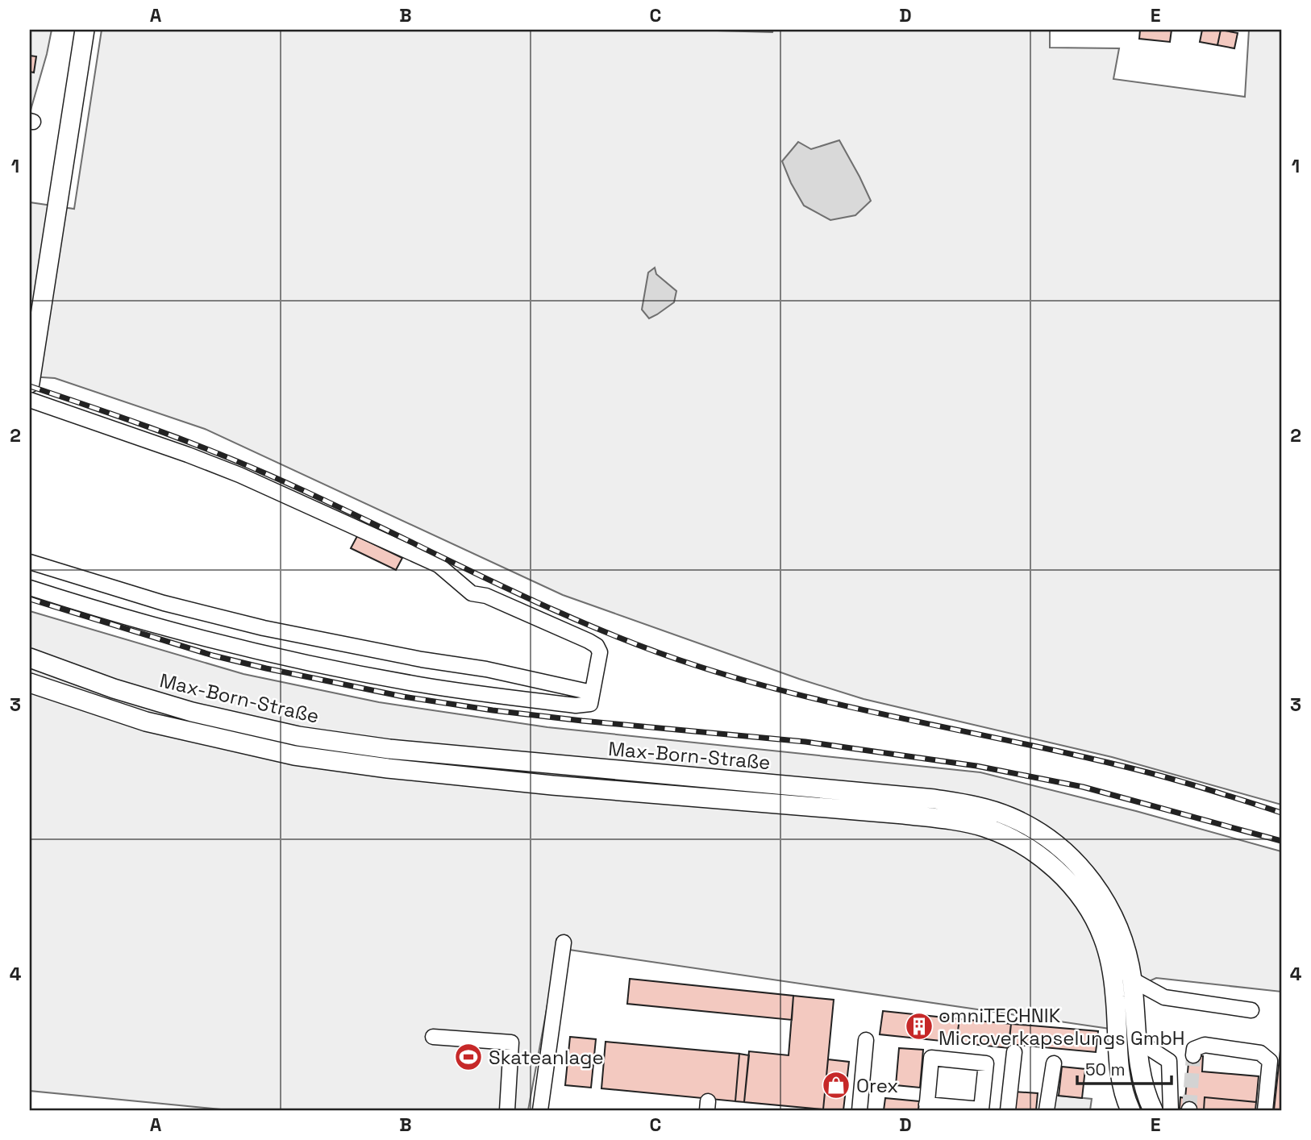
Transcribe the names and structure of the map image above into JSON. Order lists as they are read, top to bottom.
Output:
{
  "streets": {
    "main road": ["Max-Born-Straße"]
  },
  "places": {
    "building": ["omniTECHNIK Microverkapselungs GmbH"],
    "sports": ["Skateanlage"],
    "shop": ["Orex"]
  },
  "scale_bar": "50 m",
  "grid": {
    "columns": [
      "A",
      "B",
      "C",
      "D",
      "E"
    ],
    "rows": [
      "1",
      "2",
      "3",
      "4"
    ]
  }
}
